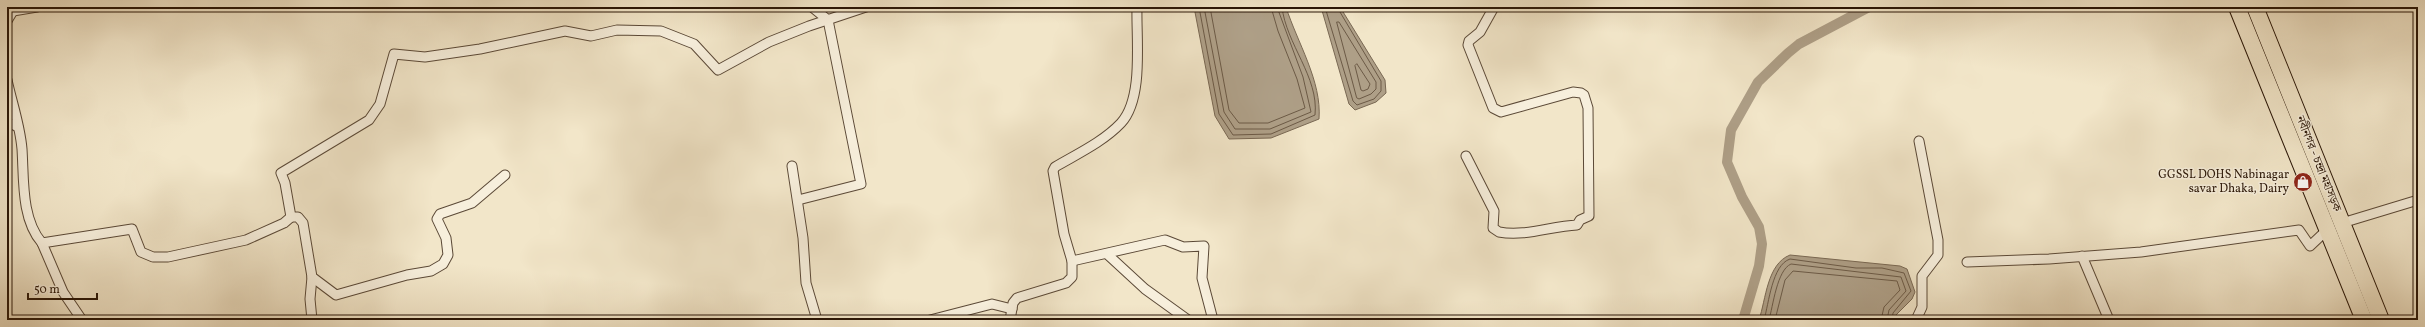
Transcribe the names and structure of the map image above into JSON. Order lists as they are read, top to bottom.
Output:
{
  "streets": {
    "highway": ["নবীনগর - চন্দ্রা মহাসড়ক"]
  },
  "places": {
    "shop": ["GGSSL DOHS Nabinagar savar Dhaka, Dairy"]
  },
  "scale_bar": "50 m"
}
